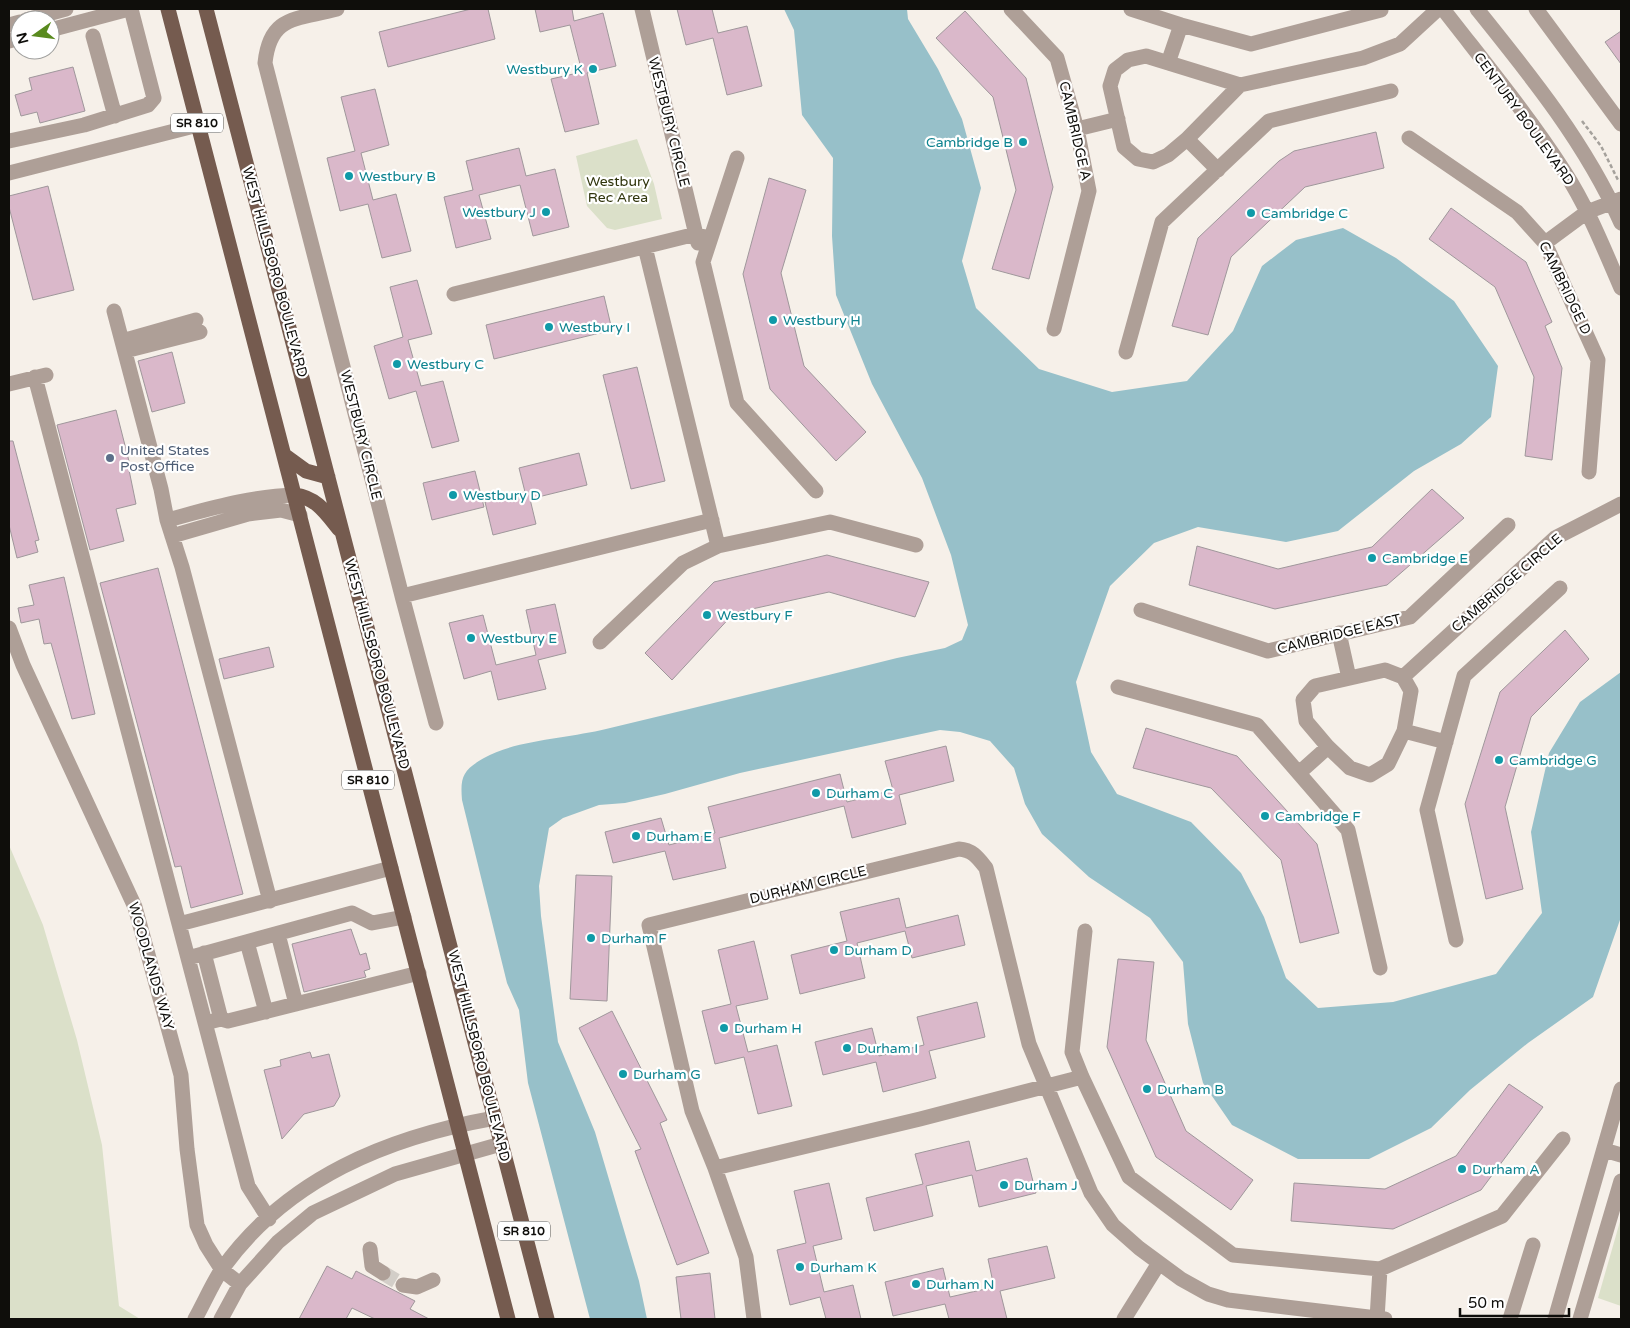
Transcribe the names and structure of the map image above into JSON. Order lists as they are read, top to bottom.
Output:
{
  "streets": {
    "main road": ["SR 810", "WEST HILLSBORO BOULEVARD"],
    "street": [
      "CENTURY BOULEVARD",
      "WESTBURY CIRCLE",
      "CAMBRIDGE A",
      "CAMBRIDGE D",
      "CAMBRIDGE CIRCLE",
      "CAMBRIDGE EAST",
      "DURHAM CIRCLE",
      "WOODLANDS WAY"
    ]
  },
  "parks": ["Westbury Rec Area"],
  "places": [
    "Westbury K",
    "Cambridge B",
    "Westbury B",
    "Westbury J",
    "Cambridge C",
    "Westbury H",
    "Westbury I",
    "Westbury C",
    "United States Post Office",
    "Westbury D",
    "Cambridge E",
    "Westbury F",
    "Westbury E",
    "Cambridge G",
    "Durham C",
    "Cambridge F",
    "Durham E",
    "Durham F",
    "Durham D",
    "Durham H",
    "Durham I",
    "Durham G",
    "Durham B",
    "Durham A",
    "Durham J",
    "Durham K",
    "Durham N"
  ],
  "scale_bar": "50 m",
  "north": "left"
}
